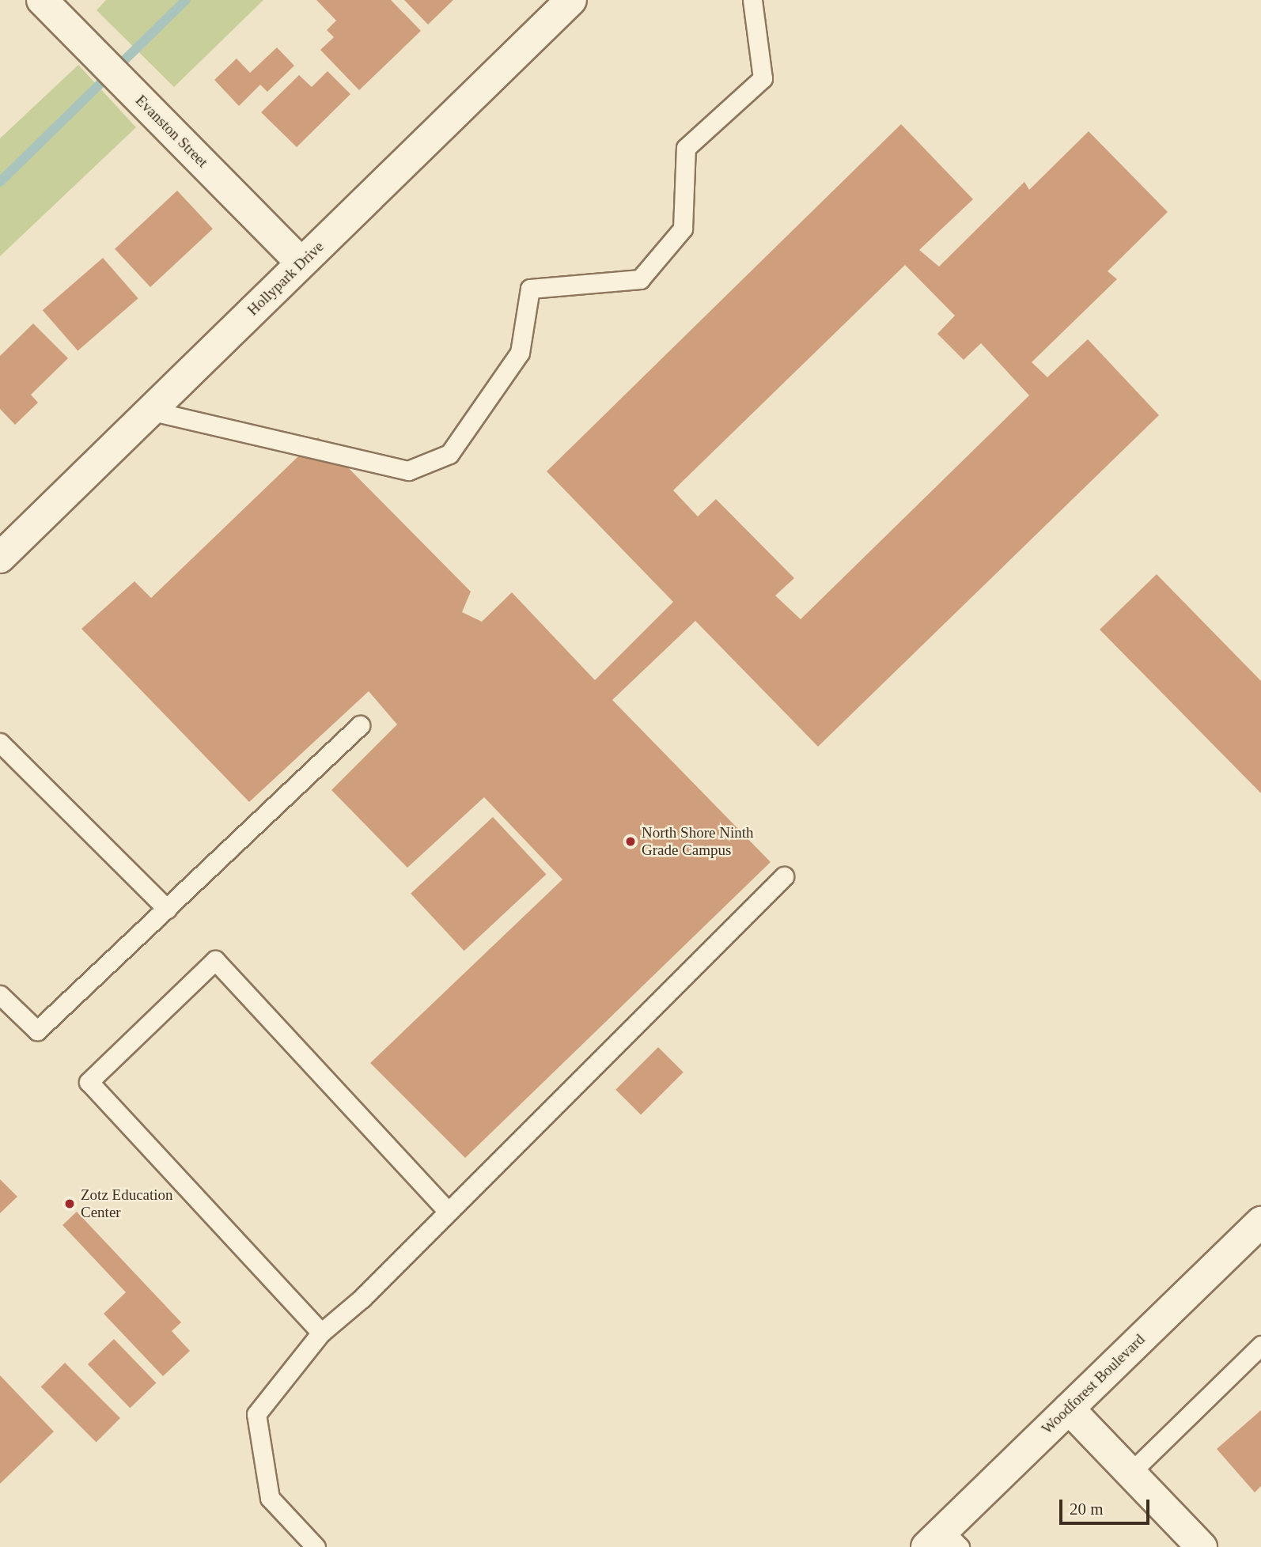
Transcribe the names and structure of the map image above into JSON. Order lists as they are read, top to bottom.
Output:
{
  "streets": {
    "street": ["Evanston Street", "Hollypark Drive", "Woodforest Boulevard"]
  },
  "crossings": [
    ["Evanston Street", "Hollypark Drive"]
  ],
  "places": ["North Shore Ninth Grade Campus", "Zotz Education Center"],
  "scale_bar": "20 m"
}
